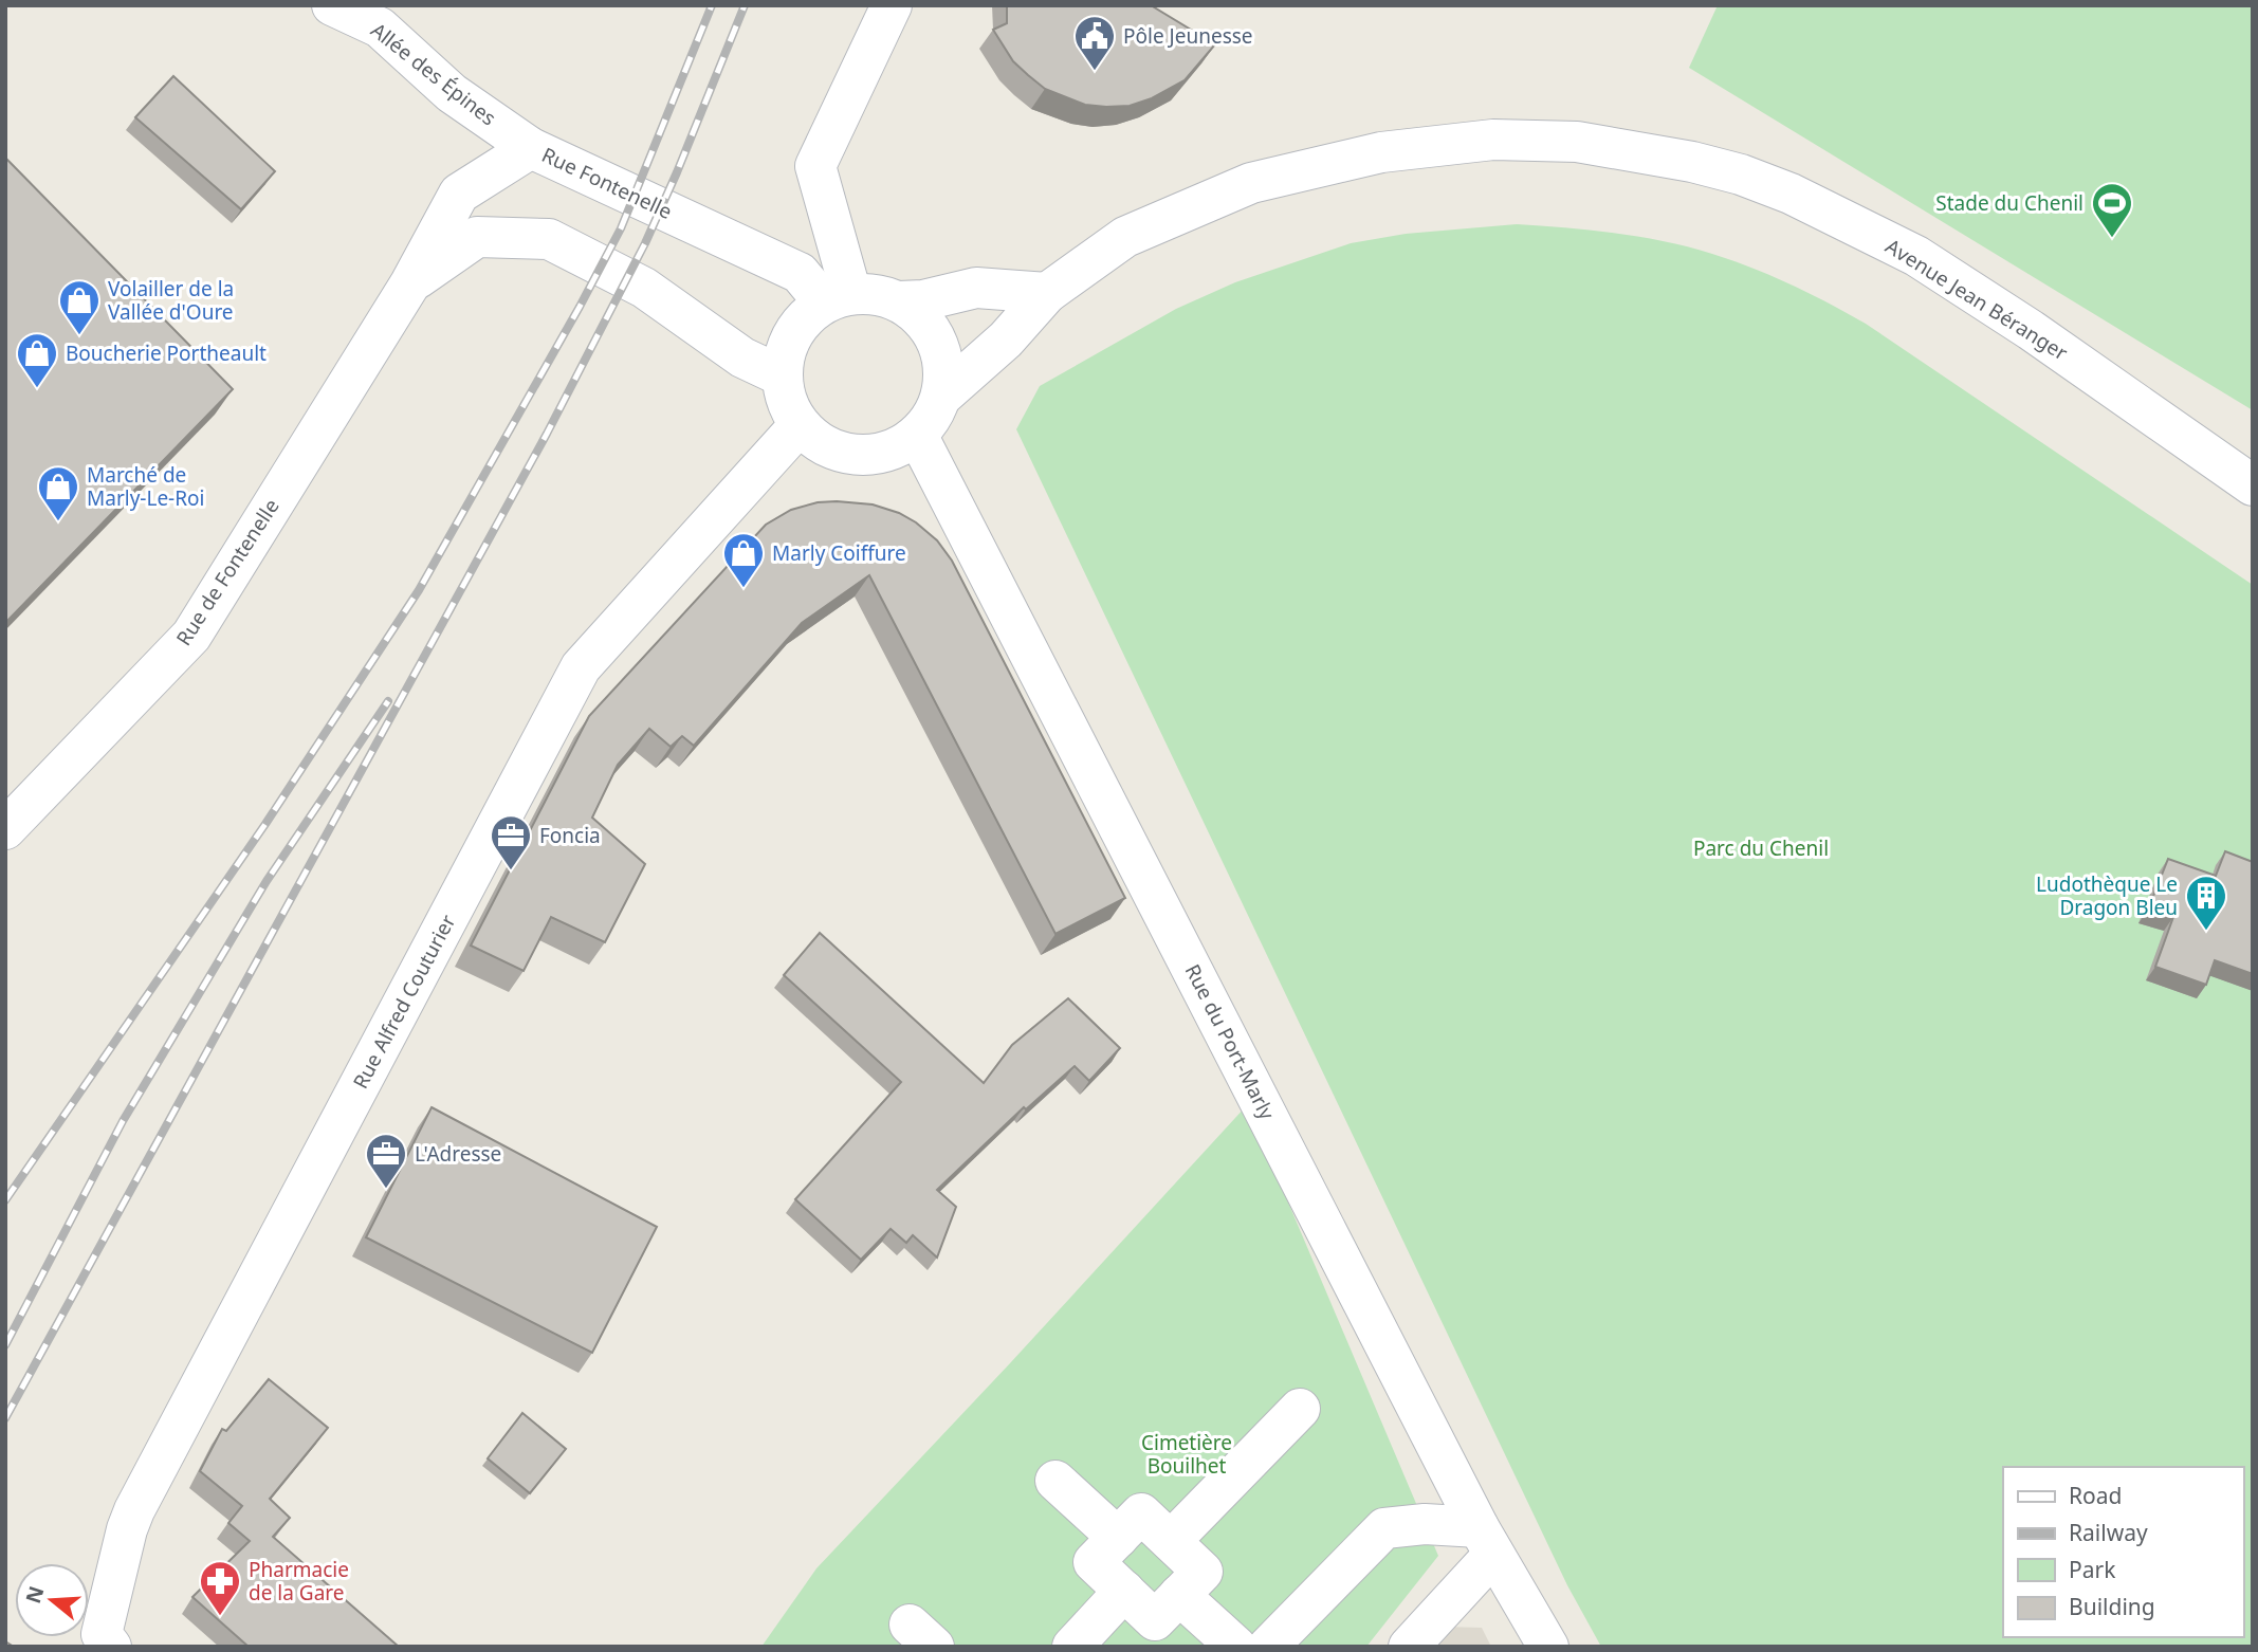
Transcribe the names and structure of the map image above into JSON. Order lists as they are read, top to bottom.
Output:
{
  "streets": {
    "street": [
      "Allée des Épines",
      "Rue Fontenelle",
      "Avenue Jean Béranger",
      "Rue de Fontenelle",
      "Rue Alfred Couturier",
      "Rue du Port-Marly"
    ]
  },
  "crossings": [
    ["Allée des Épines", "Rue Fontenelle"],
    ["Rue Fontenelle", "Avenue Jean Béranger"],
    ["Rue Fontenelle", "Rue de Fontenelle"],
    ["Rue Fontenelle", "Rue Alfred Couturier"],
    ["Rue Fontenelle", "Rue du Port-Marly"],
    ["Avenue Jean Béranger", "Rue Alfred Couturier"],
    ["Avenue Jean Béranger", "Rue du Port-Marly"],
    ["Rue Alfred Couturier", "Rue du Port-Marly"]
  ],
  "parks": ["Parc du Chenil", "Cimetière Bouilhet"],
  "places": {
    "public building": ["Pôle Jeunesse"],
    "sports": ["Stade du Chenil"],
    "shop": [
      "Volailler de la Vallée d'Oure",
      "Boucherie Portheault",
      "Marché de Marly-Le-Roi",
      "Marly Coiffure"
    ],
    "office": ["Foncia", "L'Adresse"],
    "building": ["Ludothèque Le Dragon Bleu"],
    "pharmacy": ["Pharmacie de la Gare"]
  },
  "legend": [
    "Road",
    "Railway",
    "Park",
    "Building"
  ],
  "north": "left"
}
